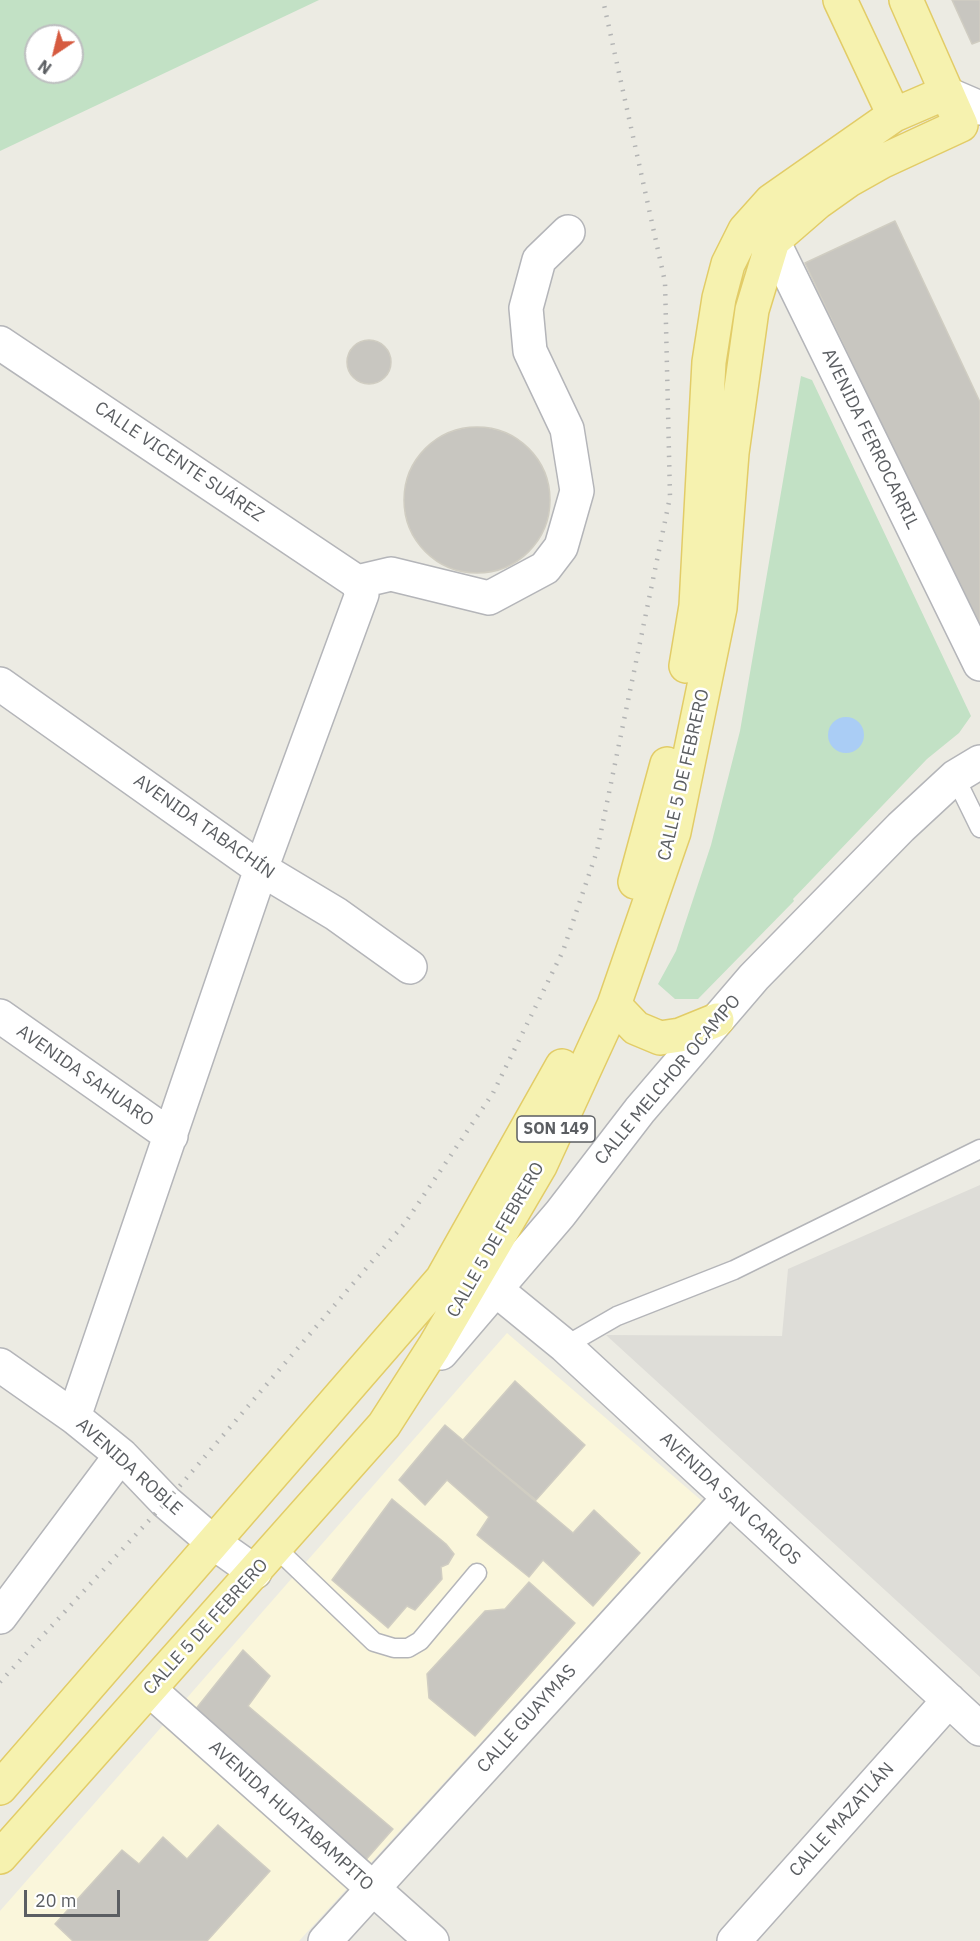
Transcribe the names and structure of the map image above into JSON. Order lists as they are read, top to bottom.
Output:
{
  "streets": {
    "main road": ["CALLE 5 DE FEBRERO", "SON 149"],
    "street": [
      "AVENIDA FERROCARRIL",
      "CALLE VICENTE SUÁREZ",
      "AVENIDA TABACHÍN",
      "AVENIDA SAHUARO",
      "CALLE MELCHOR OCAMPO",
      "AVENIDA ROBLE",
      "AVENIDA SAN CARLOS",
      "CALLE GUAYMAS",
      "AVENIDA HUATABAMPITO",
      "CALLE MAZATLÁN"
    ]
  },
  "crossings": [
    ["AVENIDA FERROCARRIL", "CALLE 5 DE FEBRERO"],
    ["CALLE 5 DE FEBRERO", "CALLE MELCHOR OCAMPO"],
    ["CALLE 5 DE FEBRERO", "AVENIDA ROBLE"],
    ["CALLE 5 DE FEBRERO", "AVENIDA SAN CARLOS"],
    ["CALLE 5 DE FEBRERO", "AVENIDA HUATABAMPITO"],
    ["CALLE MELCHOR OCAMPO", "AVENIDA SAN CARLOS"],
    ["AVENIDA SAN CARLOS", "CALLE GUAYMAS"],
    ["AVENIDA SAN CARLOS", "CALLE MAZATLÁN"],
    ["CALLE GUAYMAS", "AVENIDA HUATABAMPITO"]
  ],
  "scale_bar": "20 m",
  "north": "bottom left"
}
